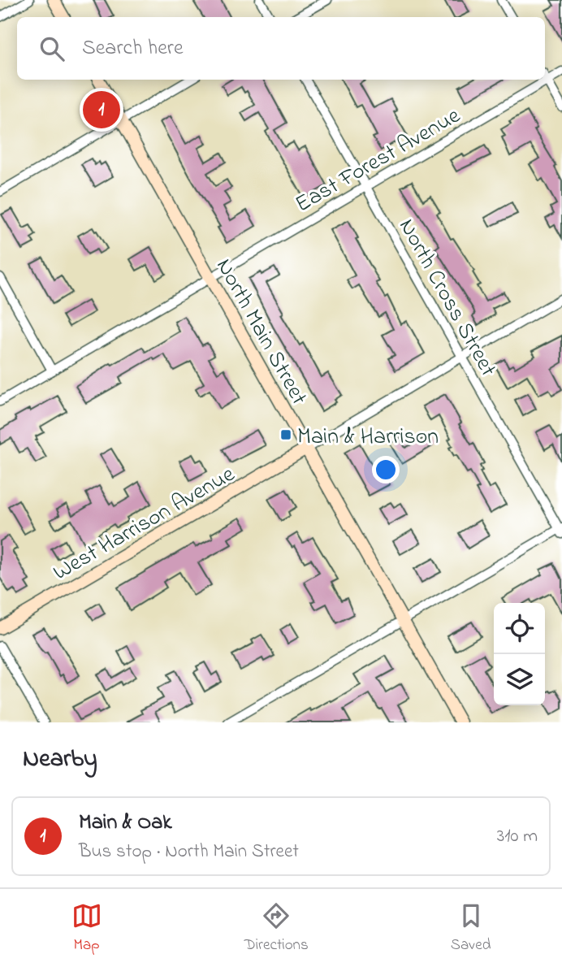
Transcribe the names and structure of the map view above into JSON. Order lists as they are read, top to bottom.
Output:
{
  "streets": {
    "street": [
      "East Forest Avenue",
      "North Cross Street",
      "North Main Street",
      "West Harrison Avenue"
    ]
  },
  "crossings": [
    ["East Forest Avenue", "North Cross Street"],
    ["East Forest Avenue", "North Main Street"],
    ["North Main Street", "West Harrison Avenue"]
  ],
  "places": {
    "transit": ["Main & Harrison"]
  },
  "page": {
    "search": "Search here",
    "pins": "1",
    "heading": "Nearby",
    "list": [
      {
        "mark": "1",
        "name": "Main & Oak",
        "note": "Bus stop · North Main Street",
        "value": "310 m"
      }
    ],
    "nav": ["Map", "Directions", "Saved"]
  }
}
